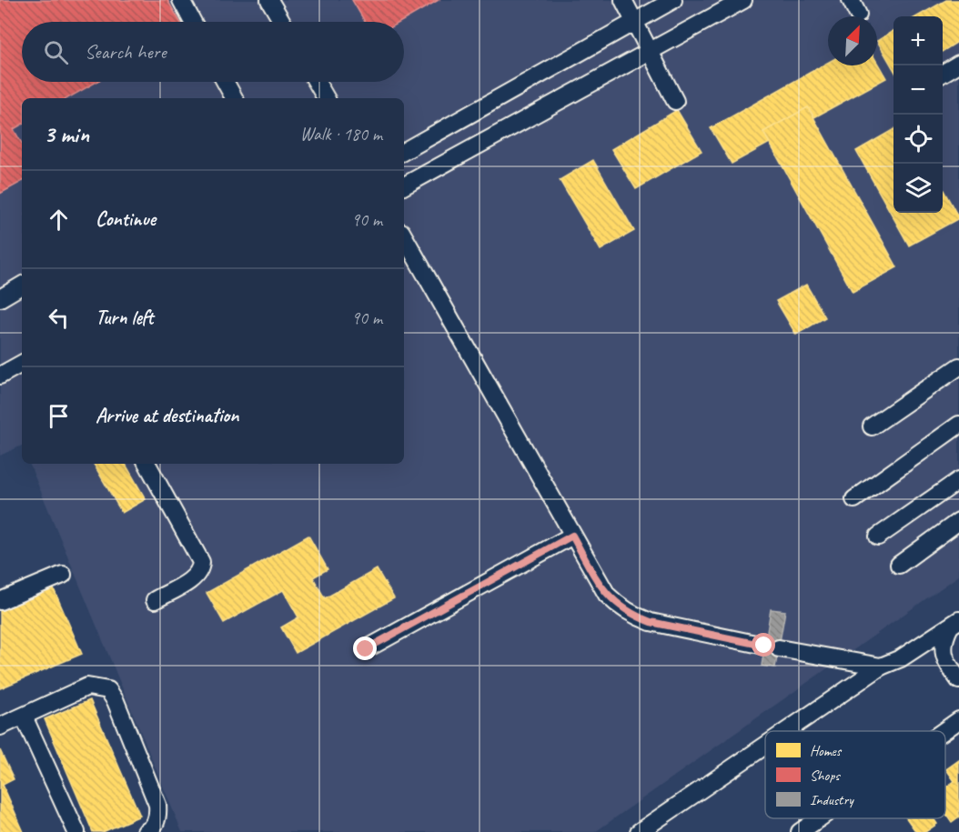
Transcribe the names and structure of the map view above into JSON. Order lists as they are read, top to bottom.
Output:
{
  "legend": ["Homes", "Shops", "Industry"],
  "north": "top right",
  "page": {
    "map_buttons": ["+", "−"],
    "search": "Search here",
    "heading": ["3 min", "Walk · 180 m"],
    "list": [
      ["Continue", "90 m"],
      ["Turn left", "90 m"],
      "Arrive at destination"
    ]
  }
}
